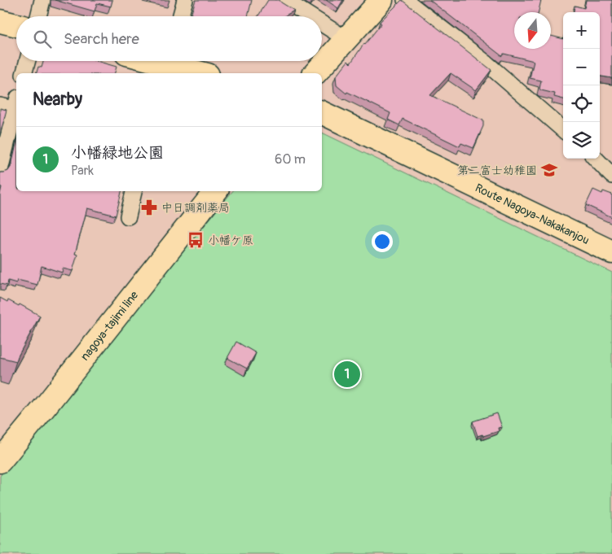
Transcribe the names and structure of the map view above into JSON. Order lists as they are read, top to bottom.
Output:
{
  "streets": {
    "main road": ["Route Nagoya-Nakakanjou", "nagoya-tajimi line"]
  },
  "places": {
    "school or university": ["第二富士幼稚園"],
    "pharmacy": ["中日調剤薬局"],
    "bus stop": ["小幡ケ原"]
  },
  "north": "bottom",
  "page": {
    "map_buttons": ["+", "−"],
    "search": "Search here",
    "heading": "Nearby",
    "list": [
      {
        "mark": "1",
        "name": "小幡緑地公園",
        "note": "Park",
        "value": "60 m"
      }
    ],
    "pins": "1"
  }
}
